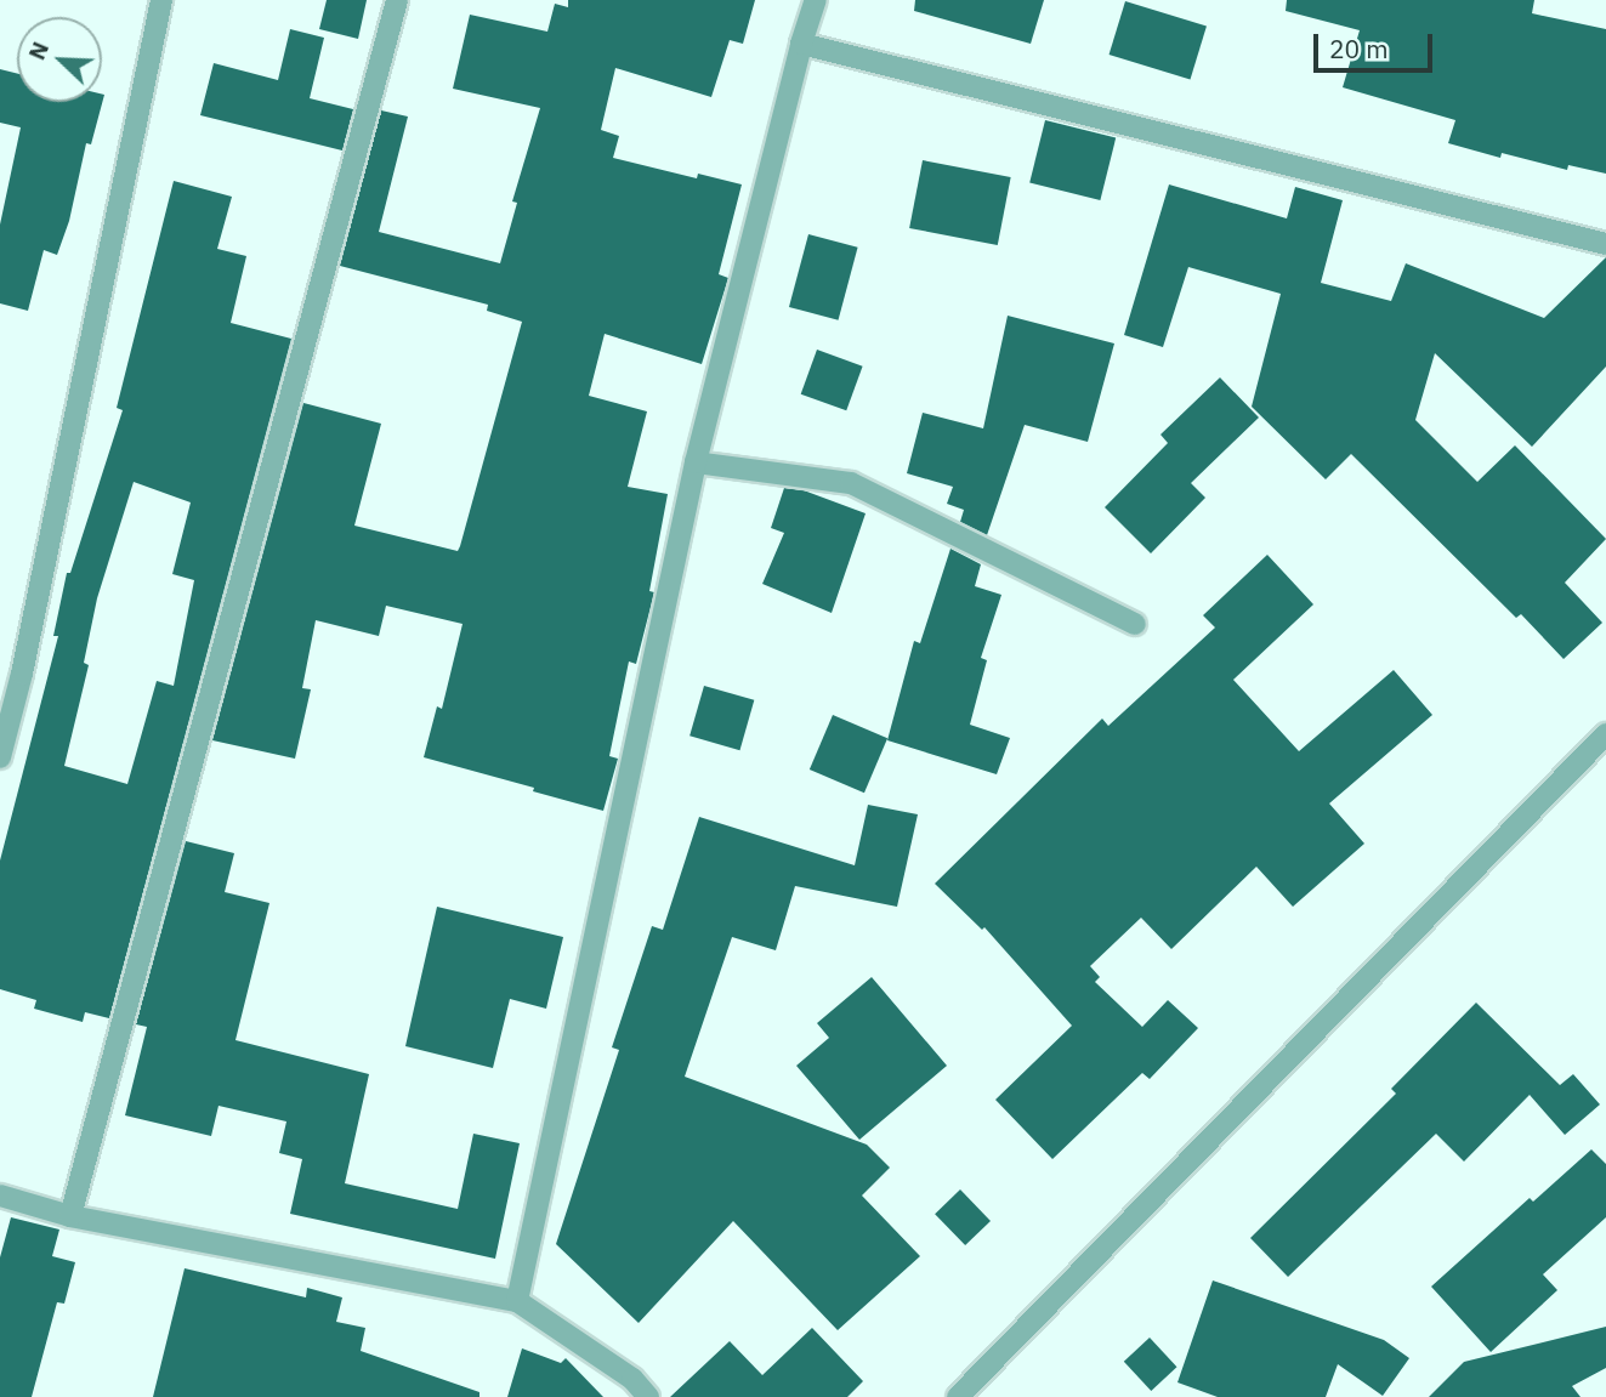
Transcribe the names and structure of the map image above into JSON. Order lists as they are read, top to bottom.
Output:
{
  "scale_bar": "20 m",
  "north": "top left"
}
